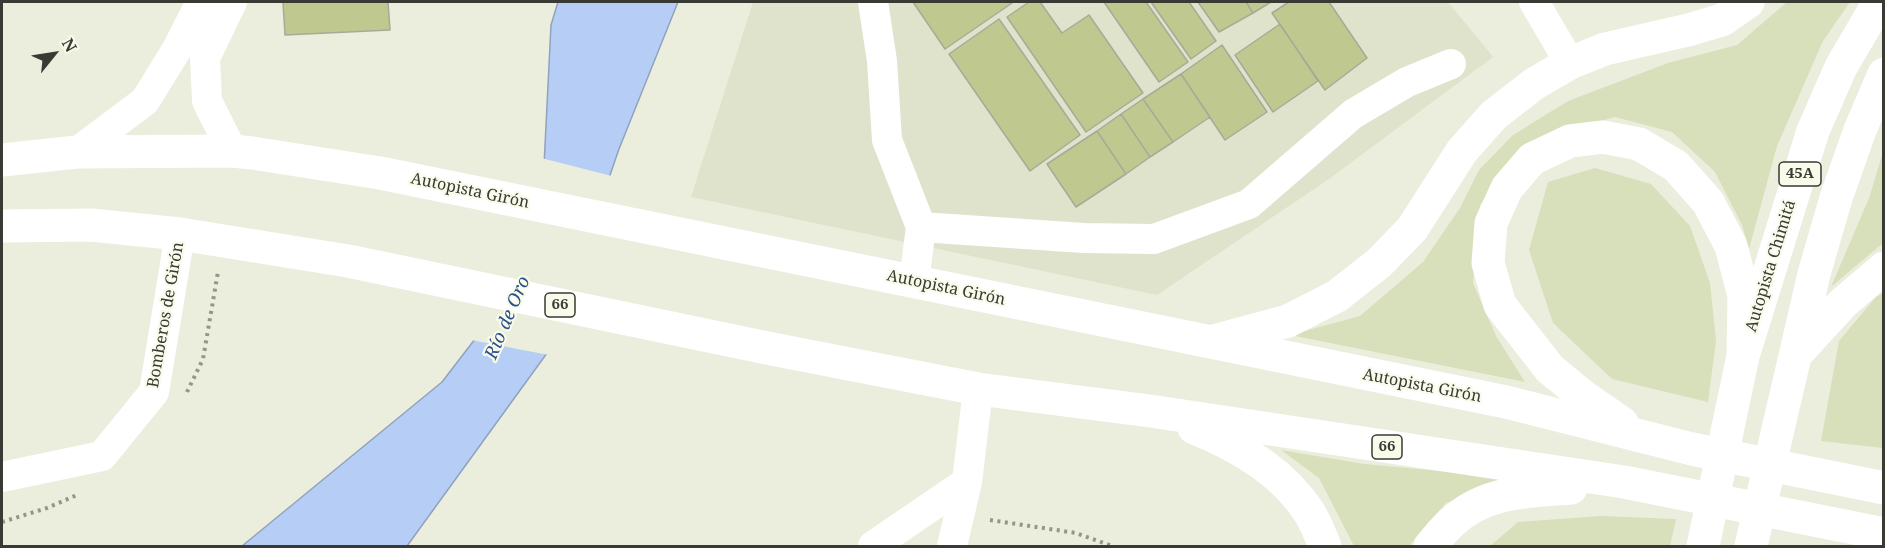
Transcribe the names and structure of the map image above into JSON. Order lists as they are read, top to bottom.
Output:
{
  "streets": {
    "highway": [
      "45A",
      "Autopista Girón",
      "Autopista Chimitá",
      "66"
    ],
    "street": ["Bomberos de Girón"]
  },
  "crossings": [
    ["66", "Bomberos de Girón"]
  ],
  "water": ["Río de Oro"],
  "north": "top right"
}
